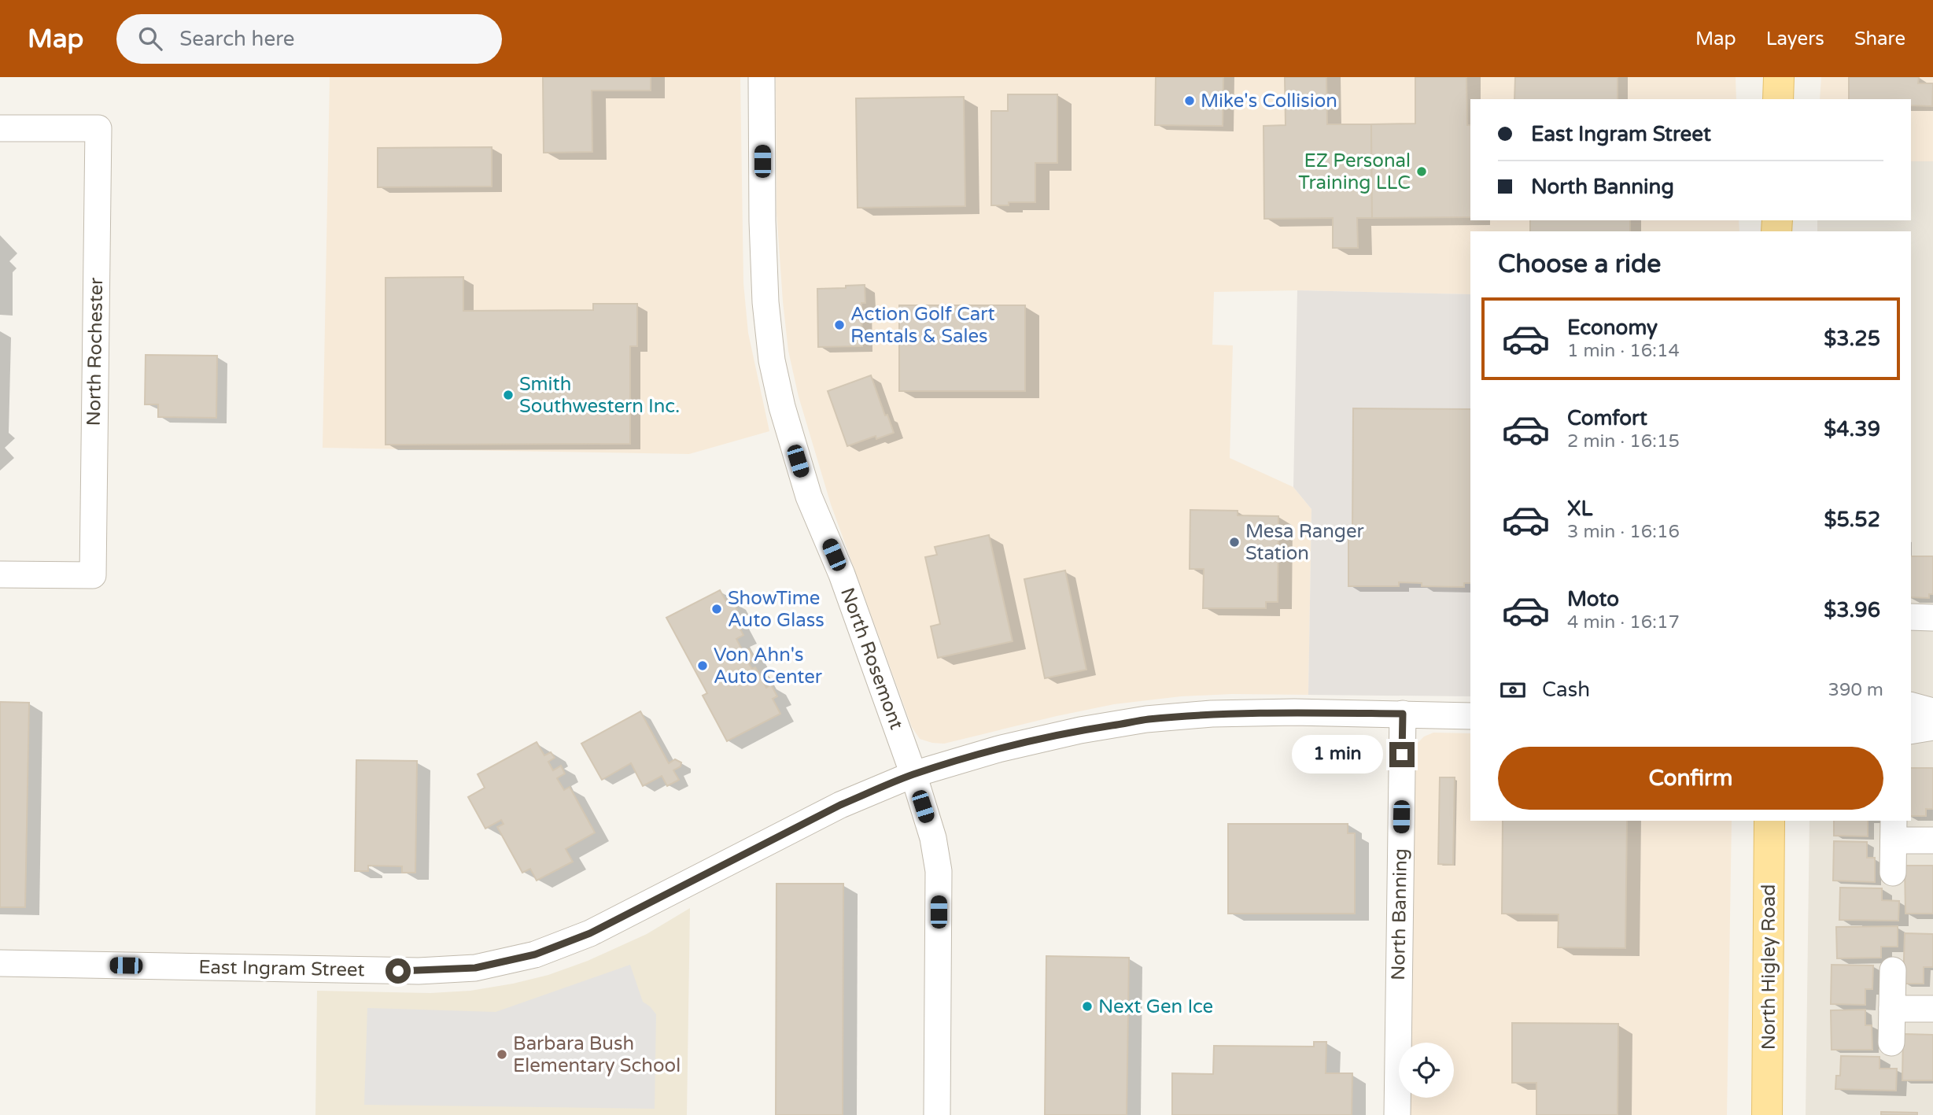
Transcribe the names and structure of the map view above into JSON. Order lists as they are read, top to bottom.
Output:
{
  "streets": {
    "main road": ["North Higley Road"],
    "street": [
      "North Rochester",
      "North Rosemont",
      "North Banning",
      "East Ingram Street"
    ]
  },
  "crossings": [
    ["North Rosemont", "East Ingram Street"],
    ["North Banning", "East Ingram Street"]
  ],
  "places": [
    "Mike's Collision",
    "EZ Personal Training LLC",
    "Action Golf Cart Rentals & Sales",
    "Smith Southwestern Inc.",
    "Mesa Ranger Station",
    "ShowTime Auto Glass",
    "Von Ahn's Auto Center",
    "Next Gen Ice",
    "Barbara Bush Elementary School"
  ],
  "page": {
    "header": "Map",
    "search": "Search here",
    "nav": ["Map", "Layers", "Share"],
    "banner": ["East Ingram Street", "North Banning"],
    "heading": "Choose a ride",
    "list": [
      {
        "name": "Economy",
        "note": "1 min · 16:14",
        "value": "$3.25"
      },
      {
        "name": "Comfort",
        "note": "2 min · 16:15",
        "value": "$4.39"
      },
      {
        "name": "XL",
        "note": "3 min · 16:16",
        "value": "$5.52"
      },
      {
        "name": "Moto",
        "note": "4 min · 16:17",
        "value": "$3.96"
      }
    ],
    "pay": ["Cash", "390 m"],
    "bubble": "1 min",
    "buttons": "Confirm"
  }
}
